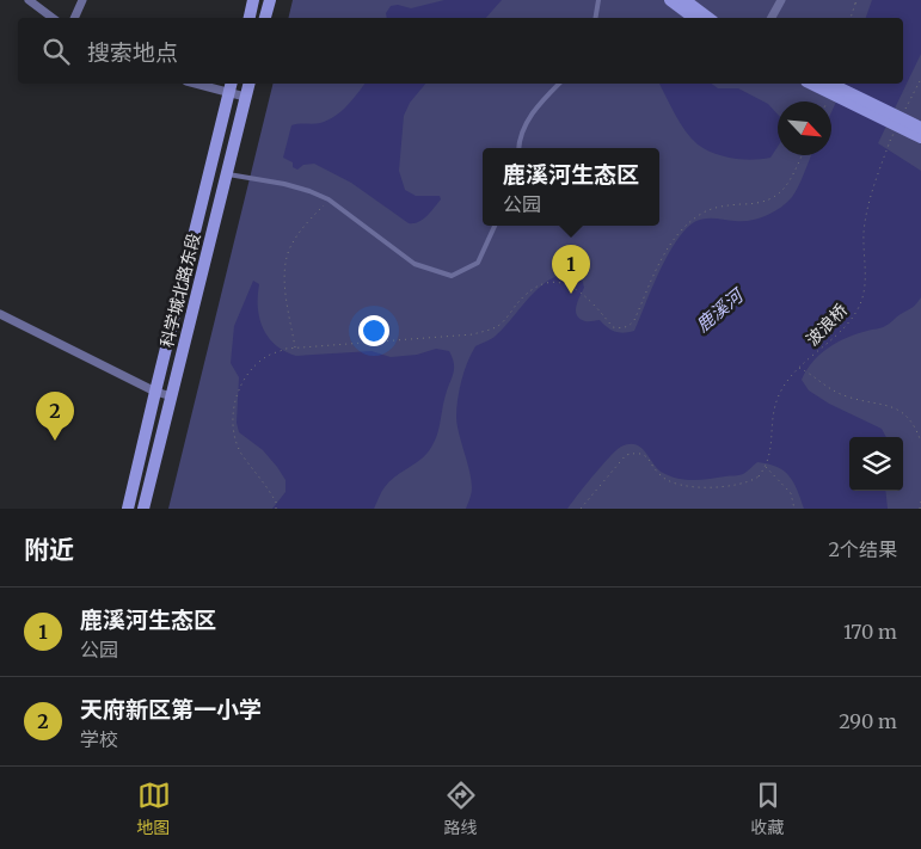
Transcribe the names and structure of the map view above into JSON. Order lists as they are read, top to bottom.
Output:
{
  "streets": {
    "main road": ["科学城北路东段"],
    "path": ["波浪桥"]
  },
  "water": ["鹿溪河"],
  "north": "bottom right",
  "page": {
    "search": "搜索地点",
    "popup": ["鹿溪河生态区", "公园"],
    "pins": ["1", "2"],
    "heading": ["附近", "2个结果"],
    "list": [
      {
        "mark": "1",
        "name": "鹿溪河生态区",
        "note": "公园",
        "value": "170 m"
      },
      {
        "mark": "2",
        "name": "天府新区第一小学",
        "note": "学校",
        "value": "290 m"
      }
    ],
    "nav": ["地图", "路线", "收藏"]
  }
}
